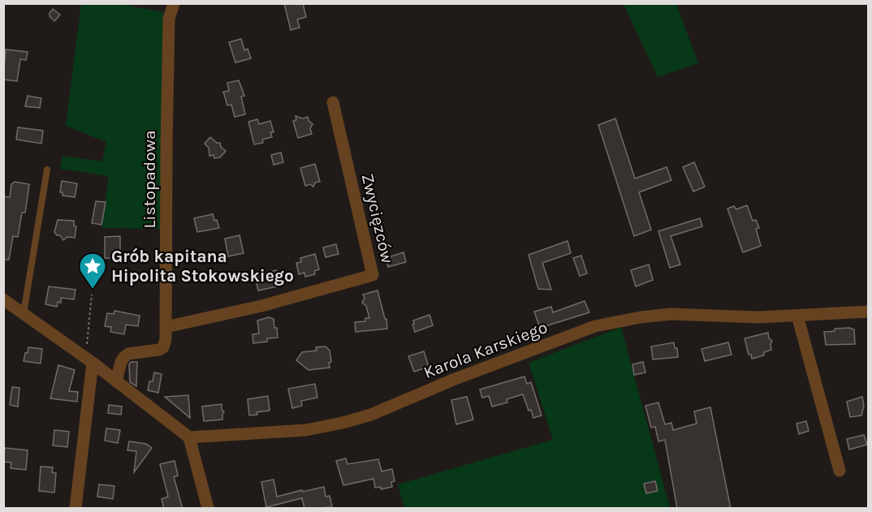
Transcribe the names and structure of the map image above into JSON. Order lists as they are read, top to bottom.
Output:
{
  "streets": {
    "street": ["Listopadowa", "Zwycięzców", "Karola Karskiego"]
  },
  "crossings": [
    ["Listopadowa", "Zwycięzców"]
  ],
  "places": {
    "place": ["Grób kapitana Hipolita Stokowskiego"]
  }
}
